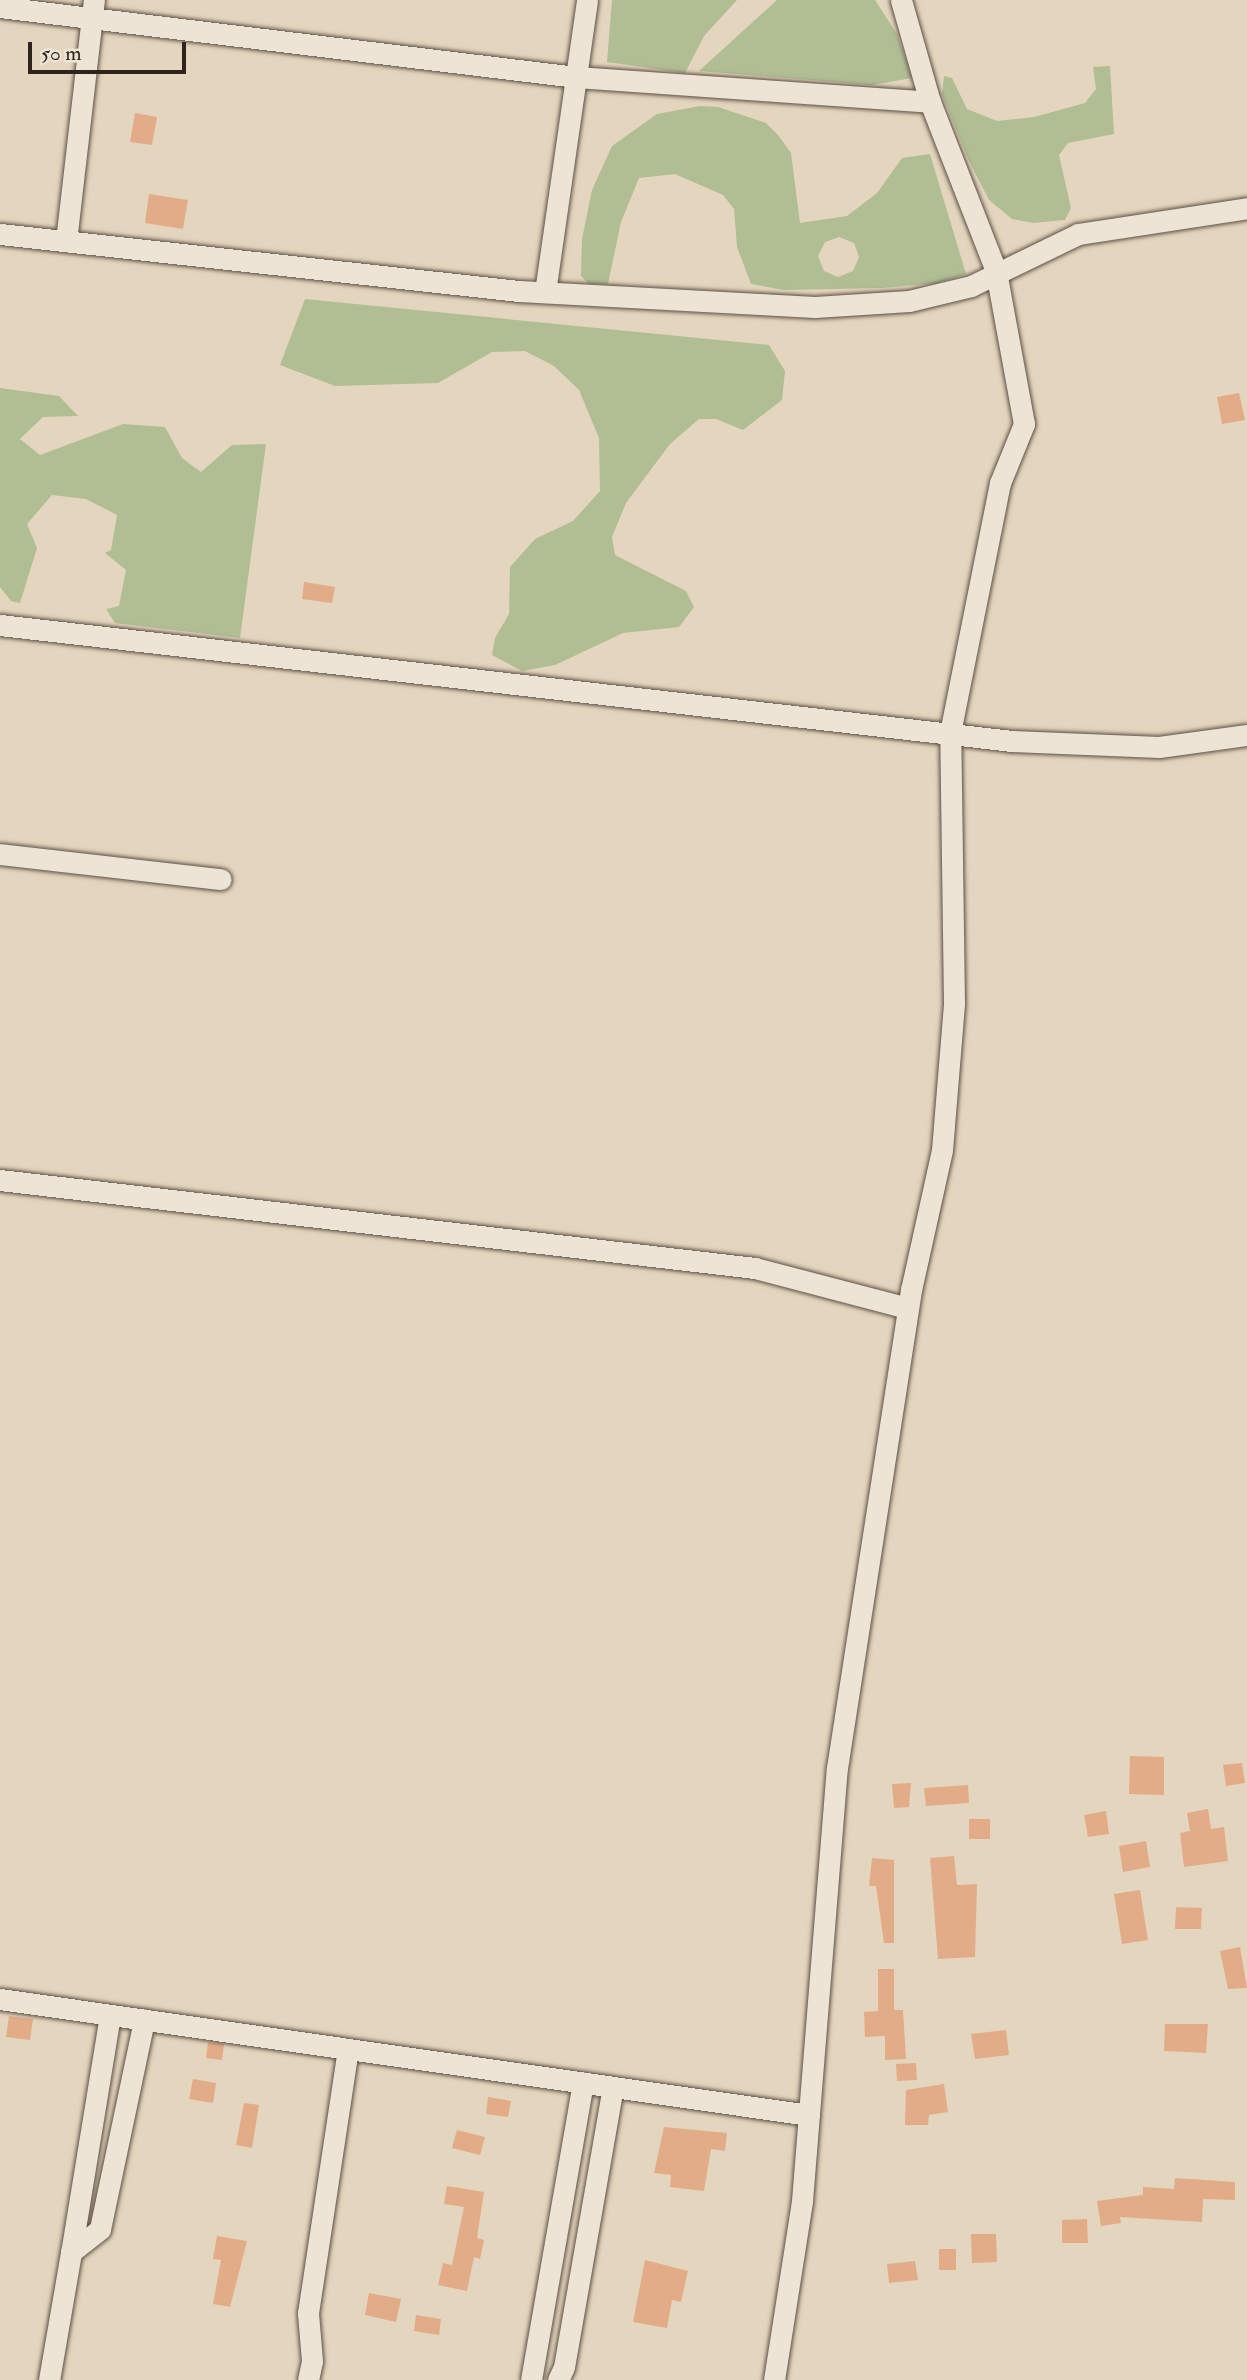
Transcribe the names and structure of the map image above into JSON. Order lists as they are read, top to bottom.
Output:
{
  "scale_bar": "50 m"
}
